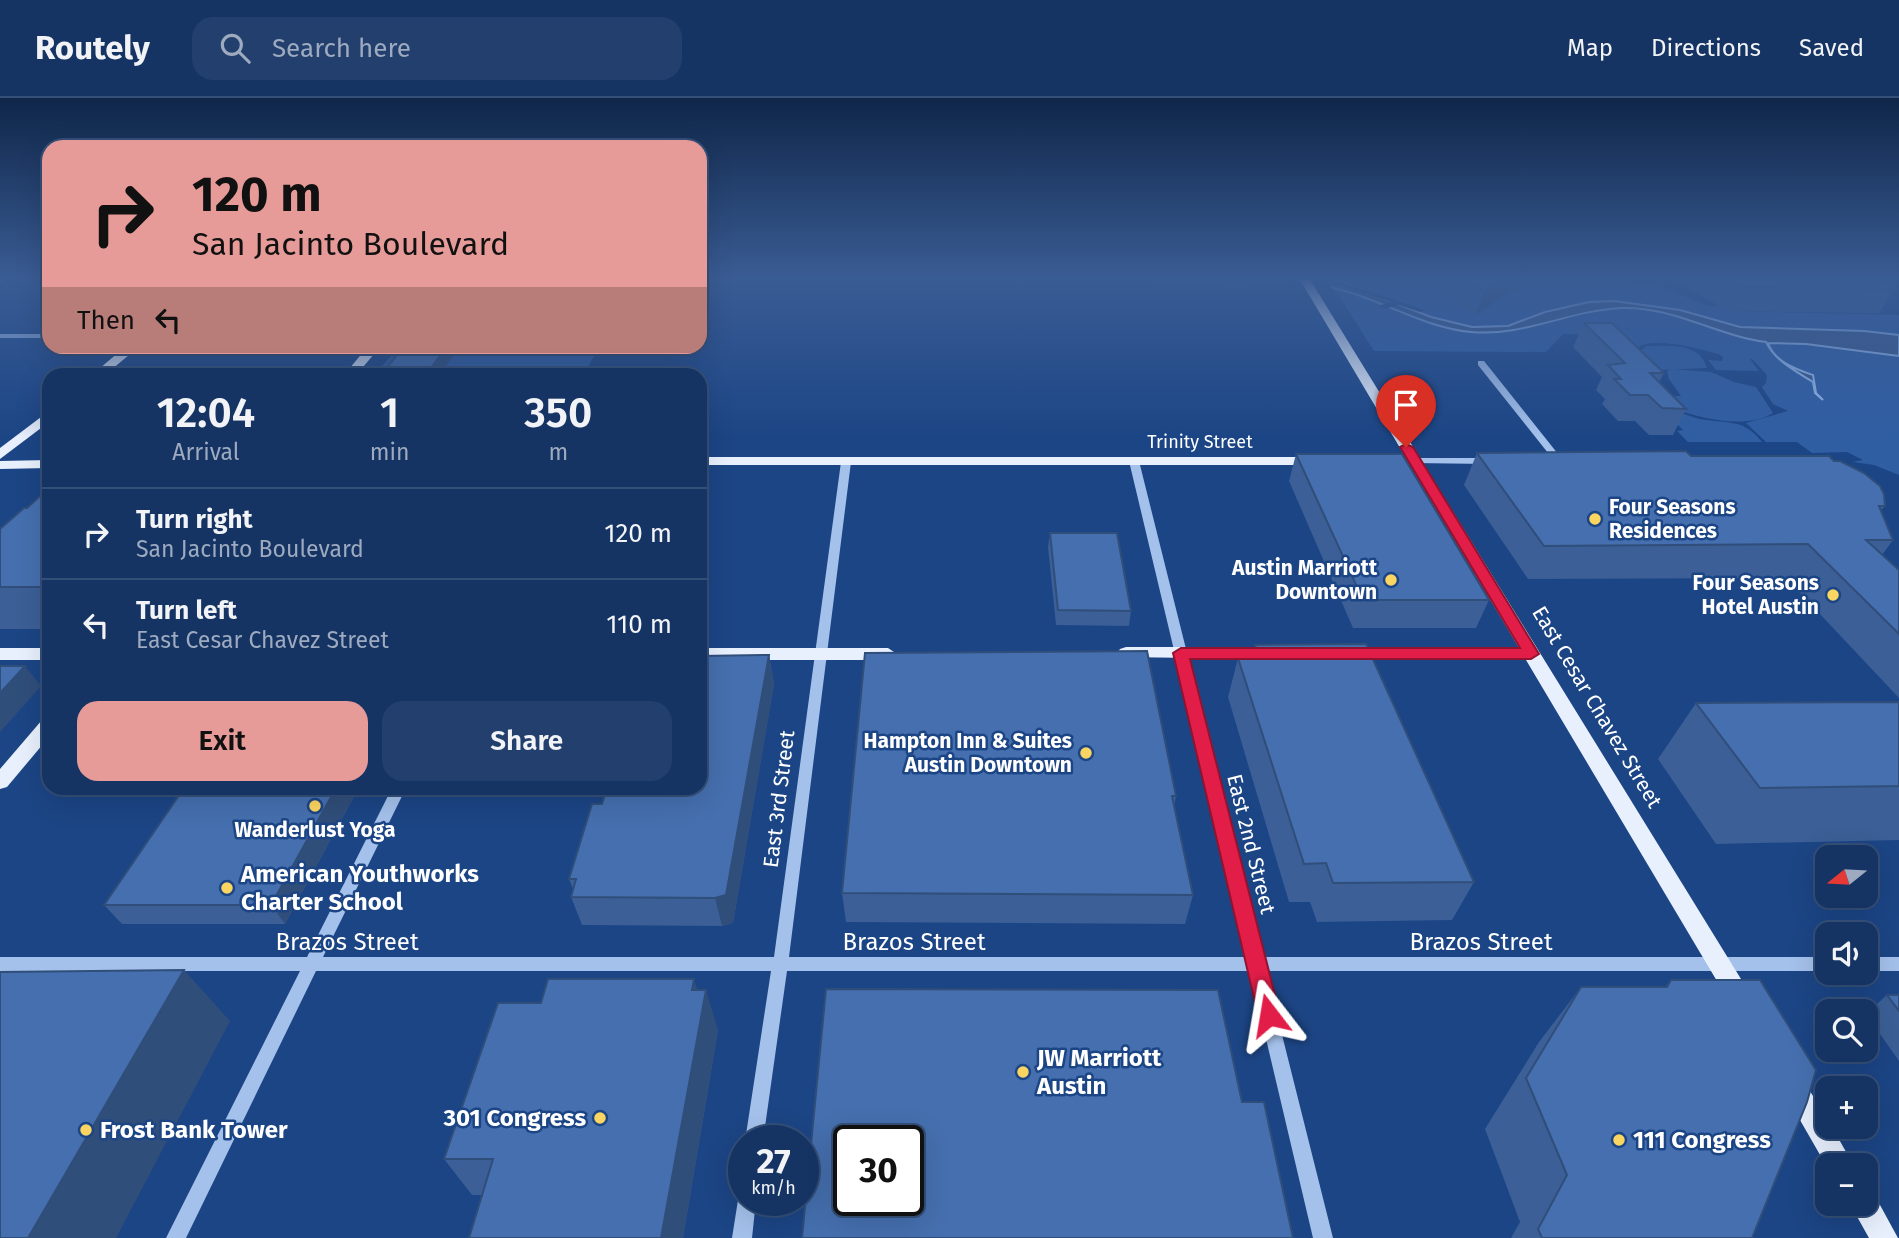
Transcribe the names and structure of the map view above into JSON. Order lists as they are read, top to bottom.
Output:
{
  "streets": {
    "main road": ["Trinity Street", "East Cesar Chavez Street"],
    "street": ["East 3rd Street", "East 2nd Street", "Brazos Street"]
  },
  "crossings": [
    ["Trinity Street", "East 3rd Street"],
    ["Trinity Street", "East 2nd Street"],
    ["East Cesar Chavez Street", "Brazos Street"],
    ["East 3rd Street", "Brazos Street"],
    ["East 2nd Street", "Brazos Street"]
  ],
  "places": [
    "Four Seasons Residences",
    "Austin Marriott Downtown",
    "Four Seasons Hotel Austin",
    "Hampton Inn & Suites Austin Downtown",
    "Wanderlust Yoga",
    "American Youthworks Charter School",
    "JW Marriott Austin",
    "301 Congress",
    "Frost Bank Tower",
    "111 Congress"
  ],
  "north": "left",
  "page": {
    "header": "Routely",
    "search": "Search here",
    "nav": ["Map", "Directions", "Saved"],
    "turn": ["120 m", "San Jacinto Boulevard"],
    "then": "Then",
    "eta": [
      "12:04",
      "Arrival",
      "1",
      "min",
      "350",
      "m"
    ],
    "list": [
      {
        "name": "Turn right",
        "note": "San Jacinto Boulevard",
        "value": "120 m"
      },
      {
        "name": "Turn left",
        "note": "East Cesar Chavez Street",
        "value": "110 m"
      }
    ],
    "buttons": ["Exit", "Share"],
    "map_buttons": ["+", "−"],
    "speed": "27 km/h",
    "limit": "30"
  }
}
